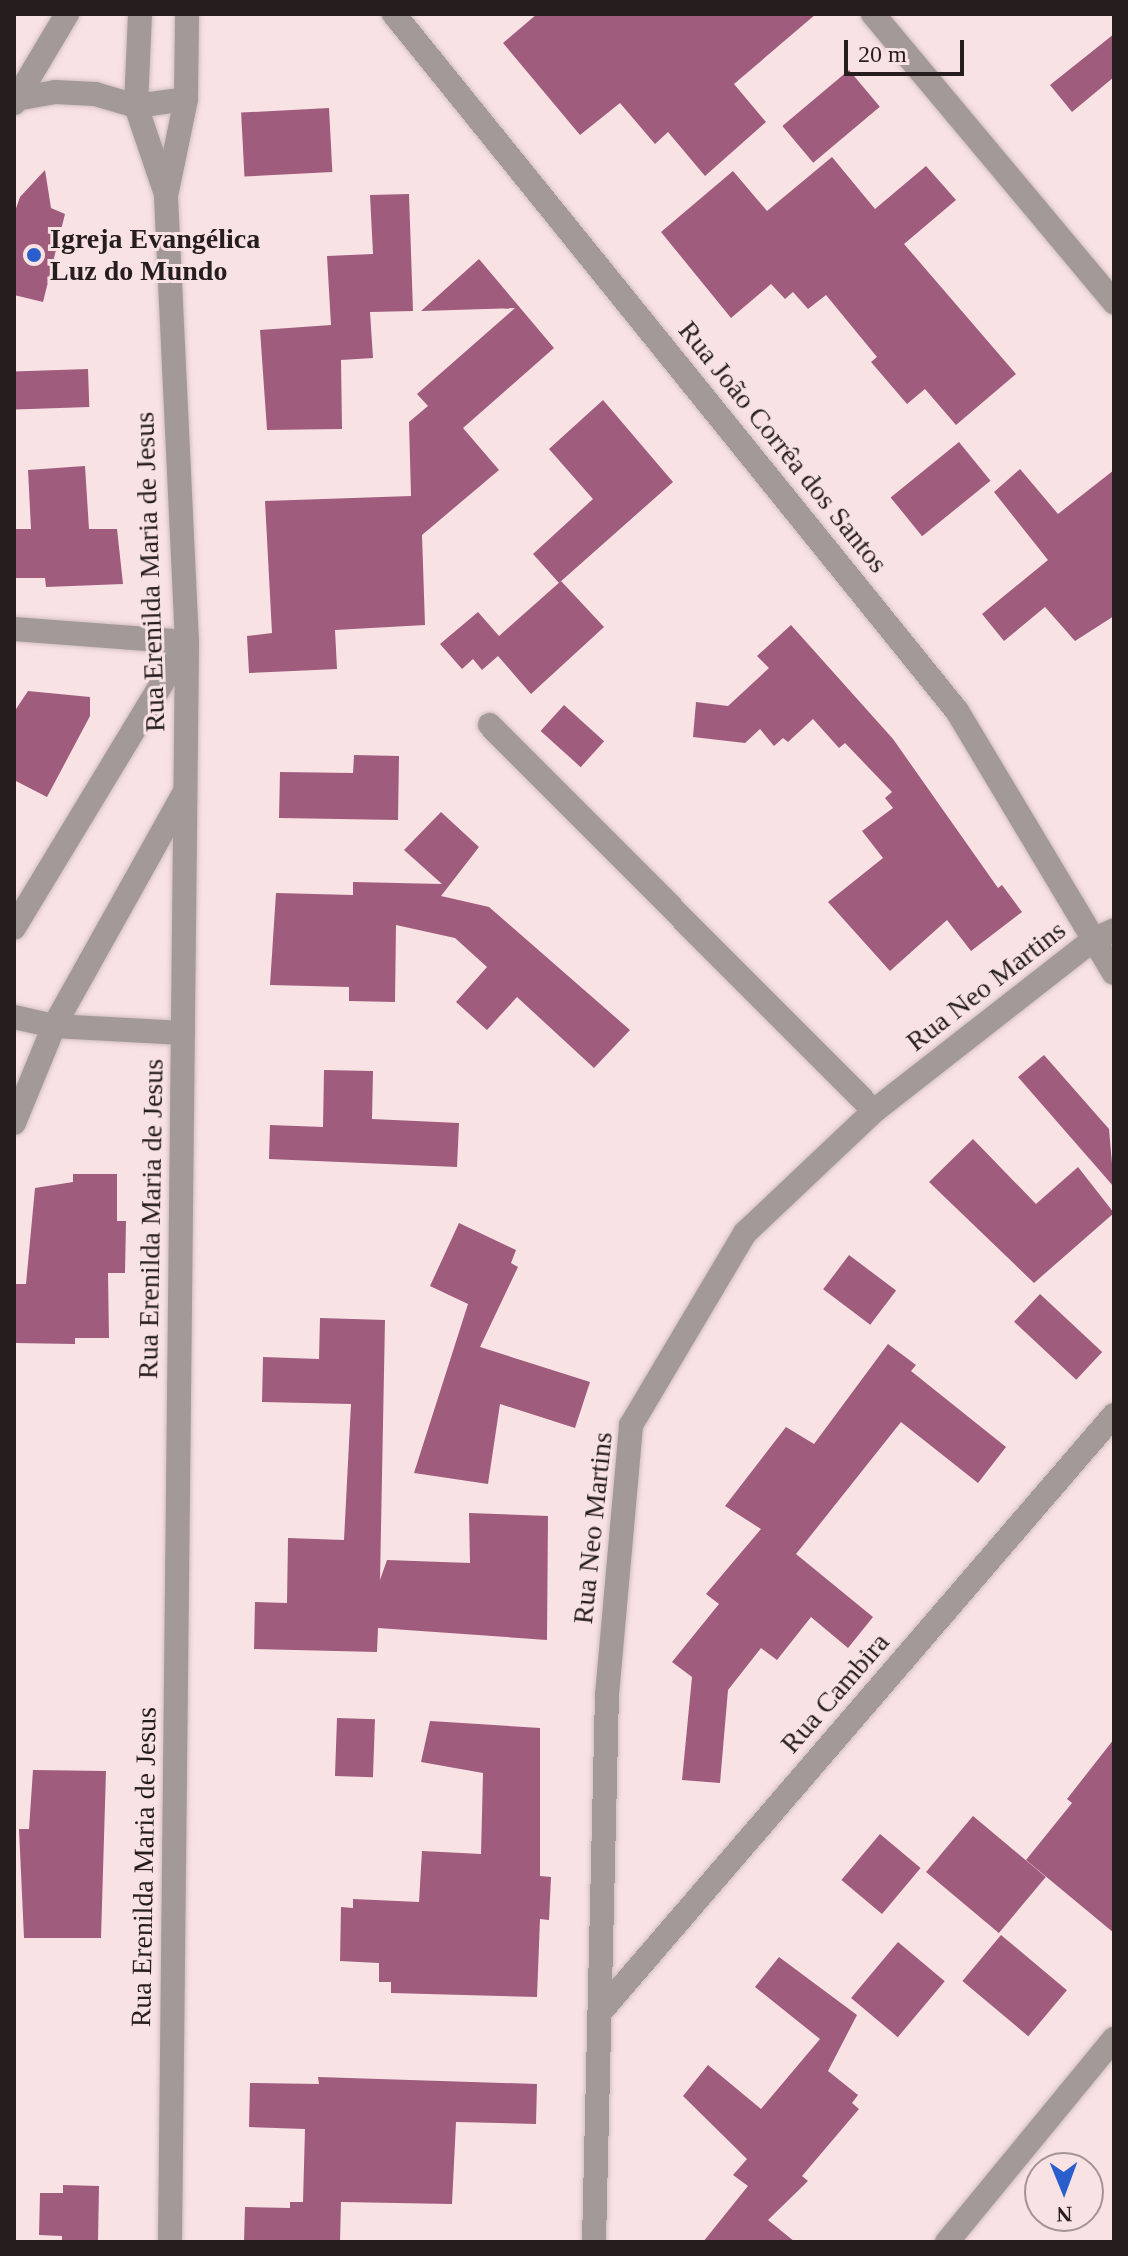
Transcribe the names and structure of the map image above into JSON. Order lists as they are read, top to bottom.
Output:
{
  "streets": {
    "street": [
      "Rua João Corrêa dos Santos",
      "Rua Erenilda Maria de Jesus",
      "Rua Neo Martins",
      "Rua Cambira"
    ]
  },
  "crossings": [
    ["Rua João Corrêa dos Santos", "Rua Neo Martins"],
    ["Rua Neo Martins", "Rua Cambira"]
  ],
  "places": ["Igreja Evangélica Luz do Mundo"],
  "scale_bar": "20 m",
  "north": "bottom"
}
